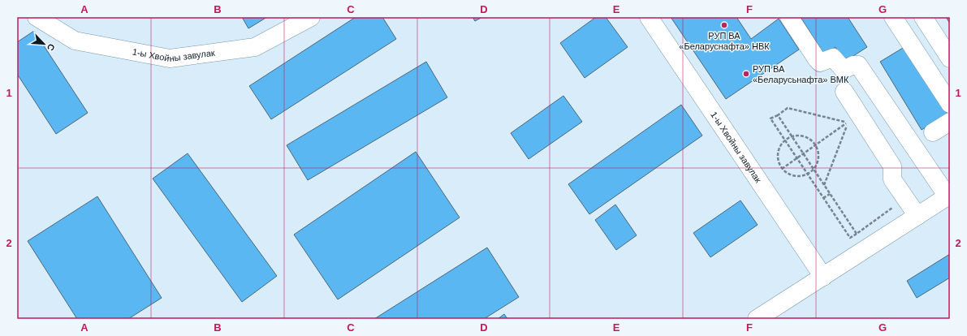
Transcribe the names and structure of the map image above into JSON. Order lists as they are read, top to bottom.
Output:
{
  "streets": {
    "street": ["1-ы Хвойны завулак"]
  },
  "places": ["РУП ВА «Беларуснафта» НВК", "РУП ВА «Беларусьнафта» ВМК"],
  "north": "bottom right",
  "grid": {
    "columns": [
      "A",
      "B",
      "C",
      "D",
      "E",
      "F",
      "G"
    ],
    "rows": ["1", "2"]
  }
}
